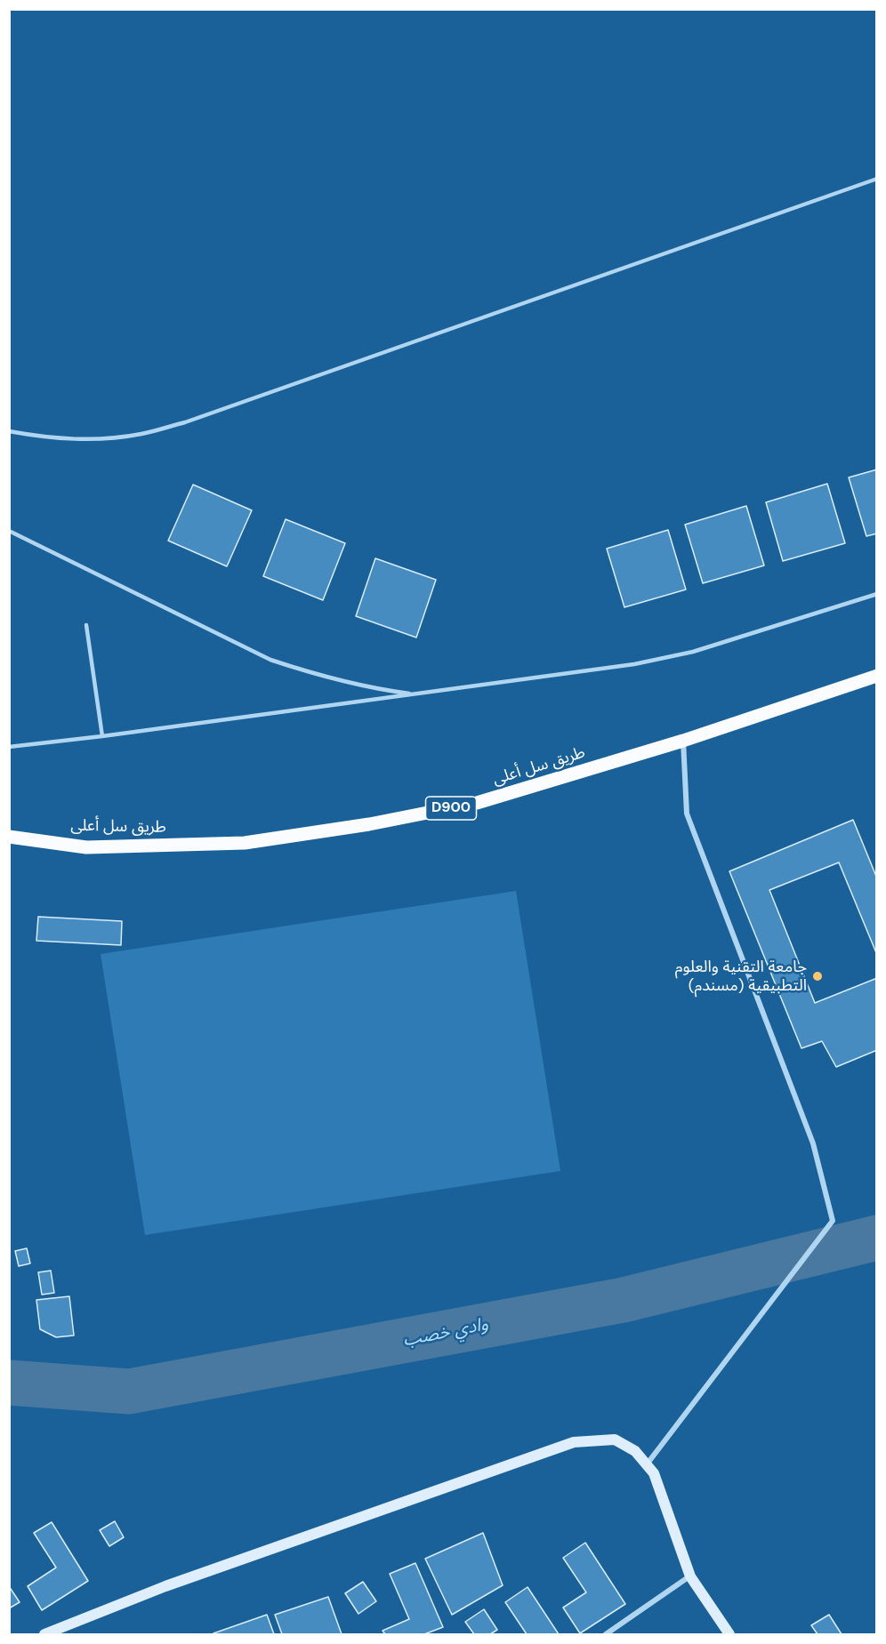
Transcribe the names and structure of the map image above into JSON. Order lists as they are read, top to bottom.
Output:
{
  "streets": {
    "main road": ["طريق سل أعلى", "D900"]
  },
  "water": ["وادي خصب"],
  "places": ["جامعة التقنية والعلوم التطبيقية (مسندم)"]
}
